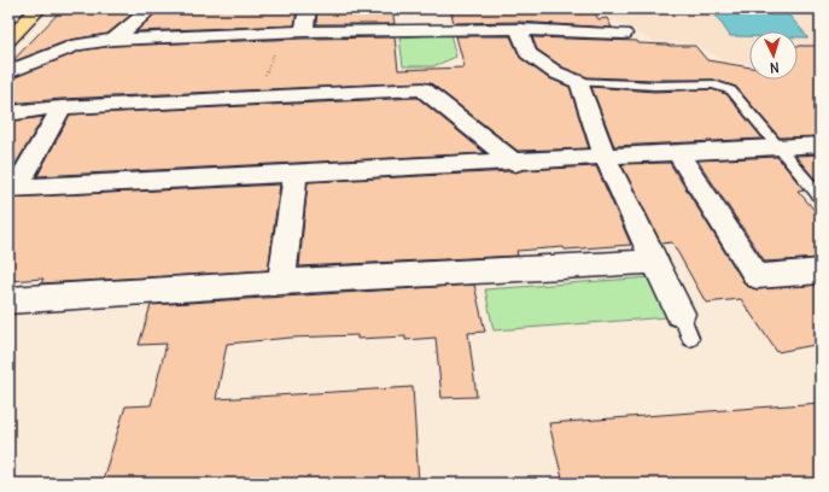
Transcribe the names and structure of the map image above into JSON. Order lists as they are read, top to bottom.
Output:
{
  "north": "bottom"
}
